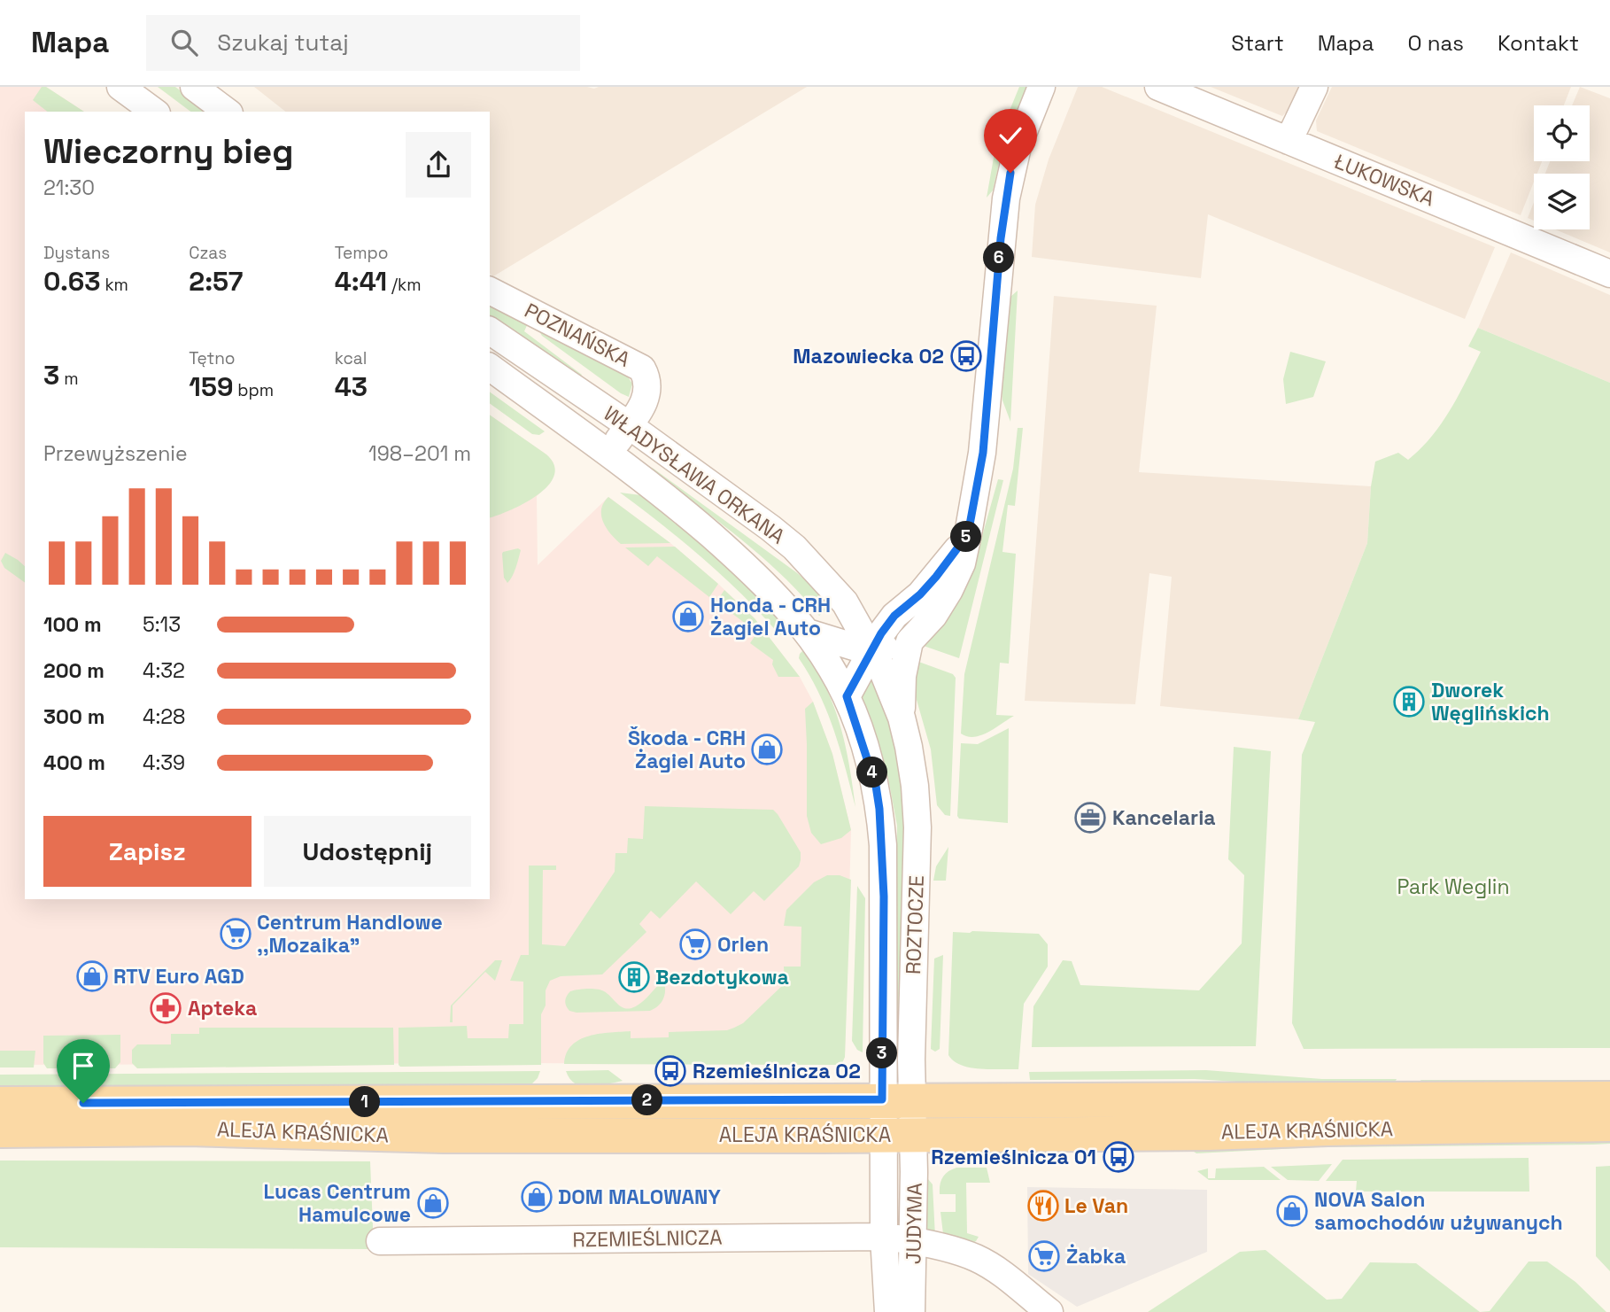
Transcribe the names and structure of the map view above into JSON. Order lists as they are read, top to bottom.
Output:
{
  "streets": {
    "main road": ["ALEJA KRAŚNICKA"],
    "street": [
      "ŁUKOWSKA",
      "POZNAŃSKA",
      "WŁADYSŁAWA ORKANA",
      "ROZTOCZE",
      "JUDYMA",
      "RZEMIEŚLNICZA"
    ]
  },
  "crossings": [
    ["POZNAŃSKA", "WŁADYSŁAWA ORKANA"],
    ["WŁADYSŁAWA ORKANA", "ROZTOCZE"],
    ["ROZTOCZE", "ALEJA KRAŚNICKA"],
    ["ROZTOCZE", "JUDYMA"],
    ["ALEJA KRAŚNICKA", "JUDYMA"],
    ["JUDYMA", "RZEMIEŚLNICZA"]
  ],
  "parks": ["Park Weglin"],
  "places": {
    "bus stop": ["Mazowiecka 02", "Rzemieślnicza 02", "Rzemieślnicza 01"],
    "shop": [
      "Honda - CRH Żagiel Auto",
      "Škoda - CRH Żagiel Auto",
      "RTV Euro AGD",
      "DOM MALOWANY",
      "Lucas Centrum Hamulcowe",
      "NOVA Salon samochodów używanych"
    ],
    "building": ["Dworek Węglińskich", "Bezdotykowa"],
    "office": ["Kancelaria"],
    "supermarket": ["Centrum Handlowe ,,Mozaika\"", "Orlen", "Żabka"],
    "pharmacy": ["Apteka"],
    "restaurant": ["Le Van"]
  },
  "page": {
    "header": "Mapa",
    "search": "Szukaj tutaj",
    "nav": [
      "Start",
      "Mapa",
      "O nas",
      "Kontakt"
    ],
    "heading": ["Wieczorny bieg", "21:30"],
    "stats": [
      ["Dystans", "0.63 km"],
      ["Czas", "2:57"],
      ["Tempo", "4:41 /km"],
      ["3 m"],
      ["Tętno", "159 bpm"],
      ["kcal", "43"]
    ],
    "pins": [
      "6",
      "5",
      "4",
      "3",
      "2",
      "1"
    ],
    "chart": ["Przewyższenie", "198–201 m"],
    "list": [
      {
        "name": "100 m",
        "note": "5:13"
      },
      {
        "name": "200 m",
        "note": "4:32"
      },
      {
        "name": "300 m",
        "note": "4:28"
      },
      {
        "name": "400 m",
        "note": "4:39"
      }
    ],
    "buttons": ["Zapisz", "Udostępnij"]
  }
}
